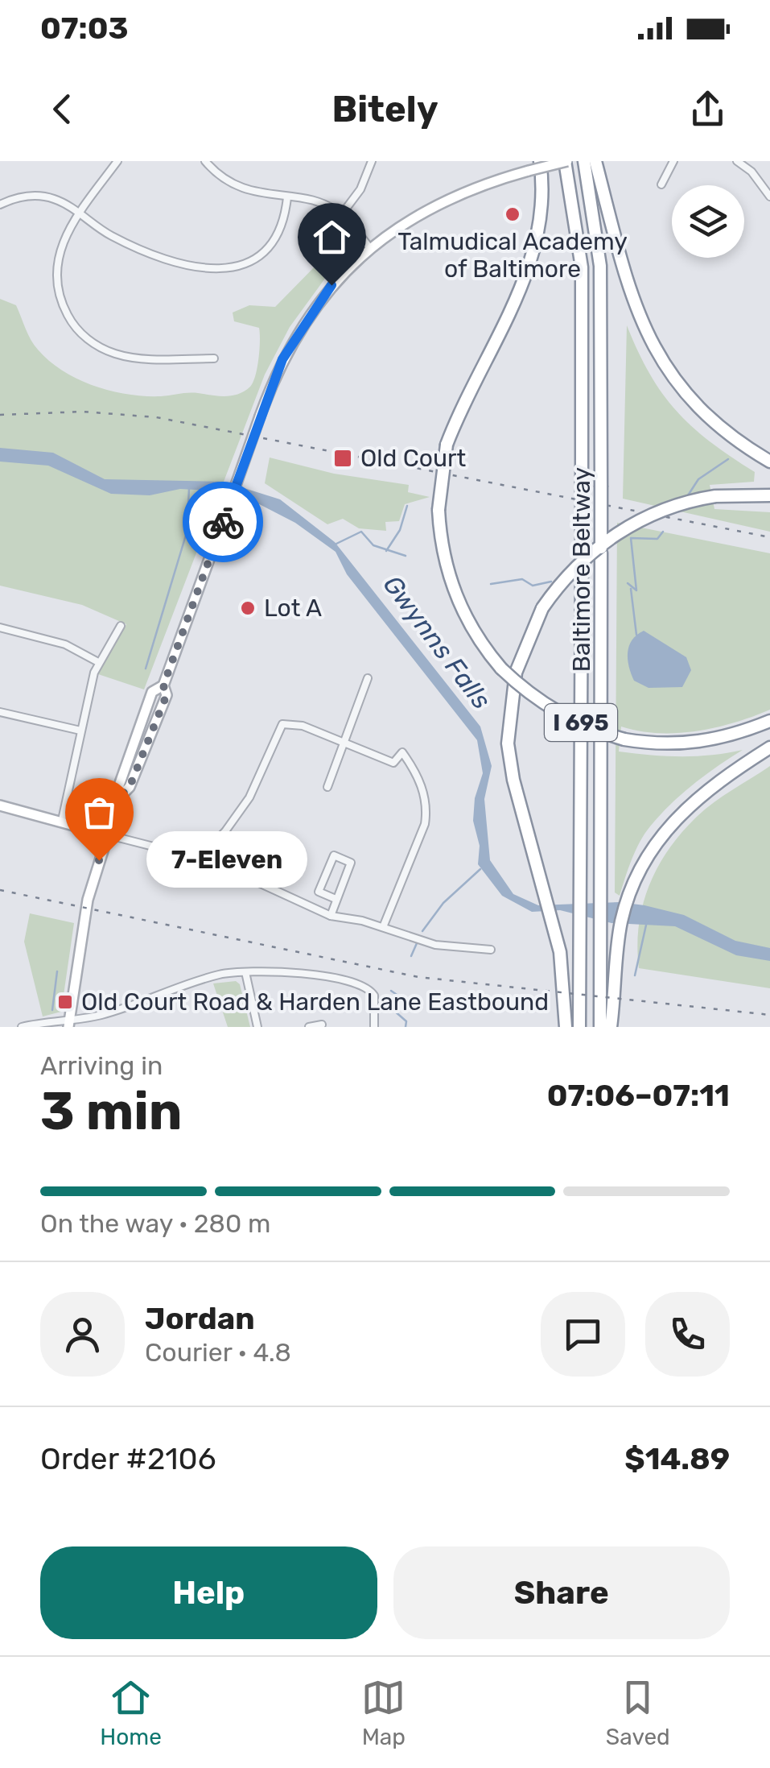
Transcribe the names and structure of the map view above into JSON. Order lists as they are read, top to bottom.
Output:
{
  "streets": {
    "highway": ["Baltimore Beltway", "I 695"]
  },
  "water": ["Gwynns Falls"],
  "places": {
    "other": ["Talmudical Academy of Baltimore", "Lot A", "7-Eleven"],
    "transit": ["Old Court", "Old Court Road & Harden Lane Eastbound"]
  },
  "page": {
    "status": "07:03",
    "header": "Bitely",
    "bubble": "7-Eleven",
    "heading": ["3 min", "Arriving in", "07:06–07:11"],
    "panel": [
      "Jordan",
      "Courier · 4.8",
      "Order #2106",
      "$14.89"
    ],
    "bar": "On the way · 280 m",
    "buttons": ["Help", "Share"],
    "tabs": ["Home", "Map", "Saved"]
  }
}
